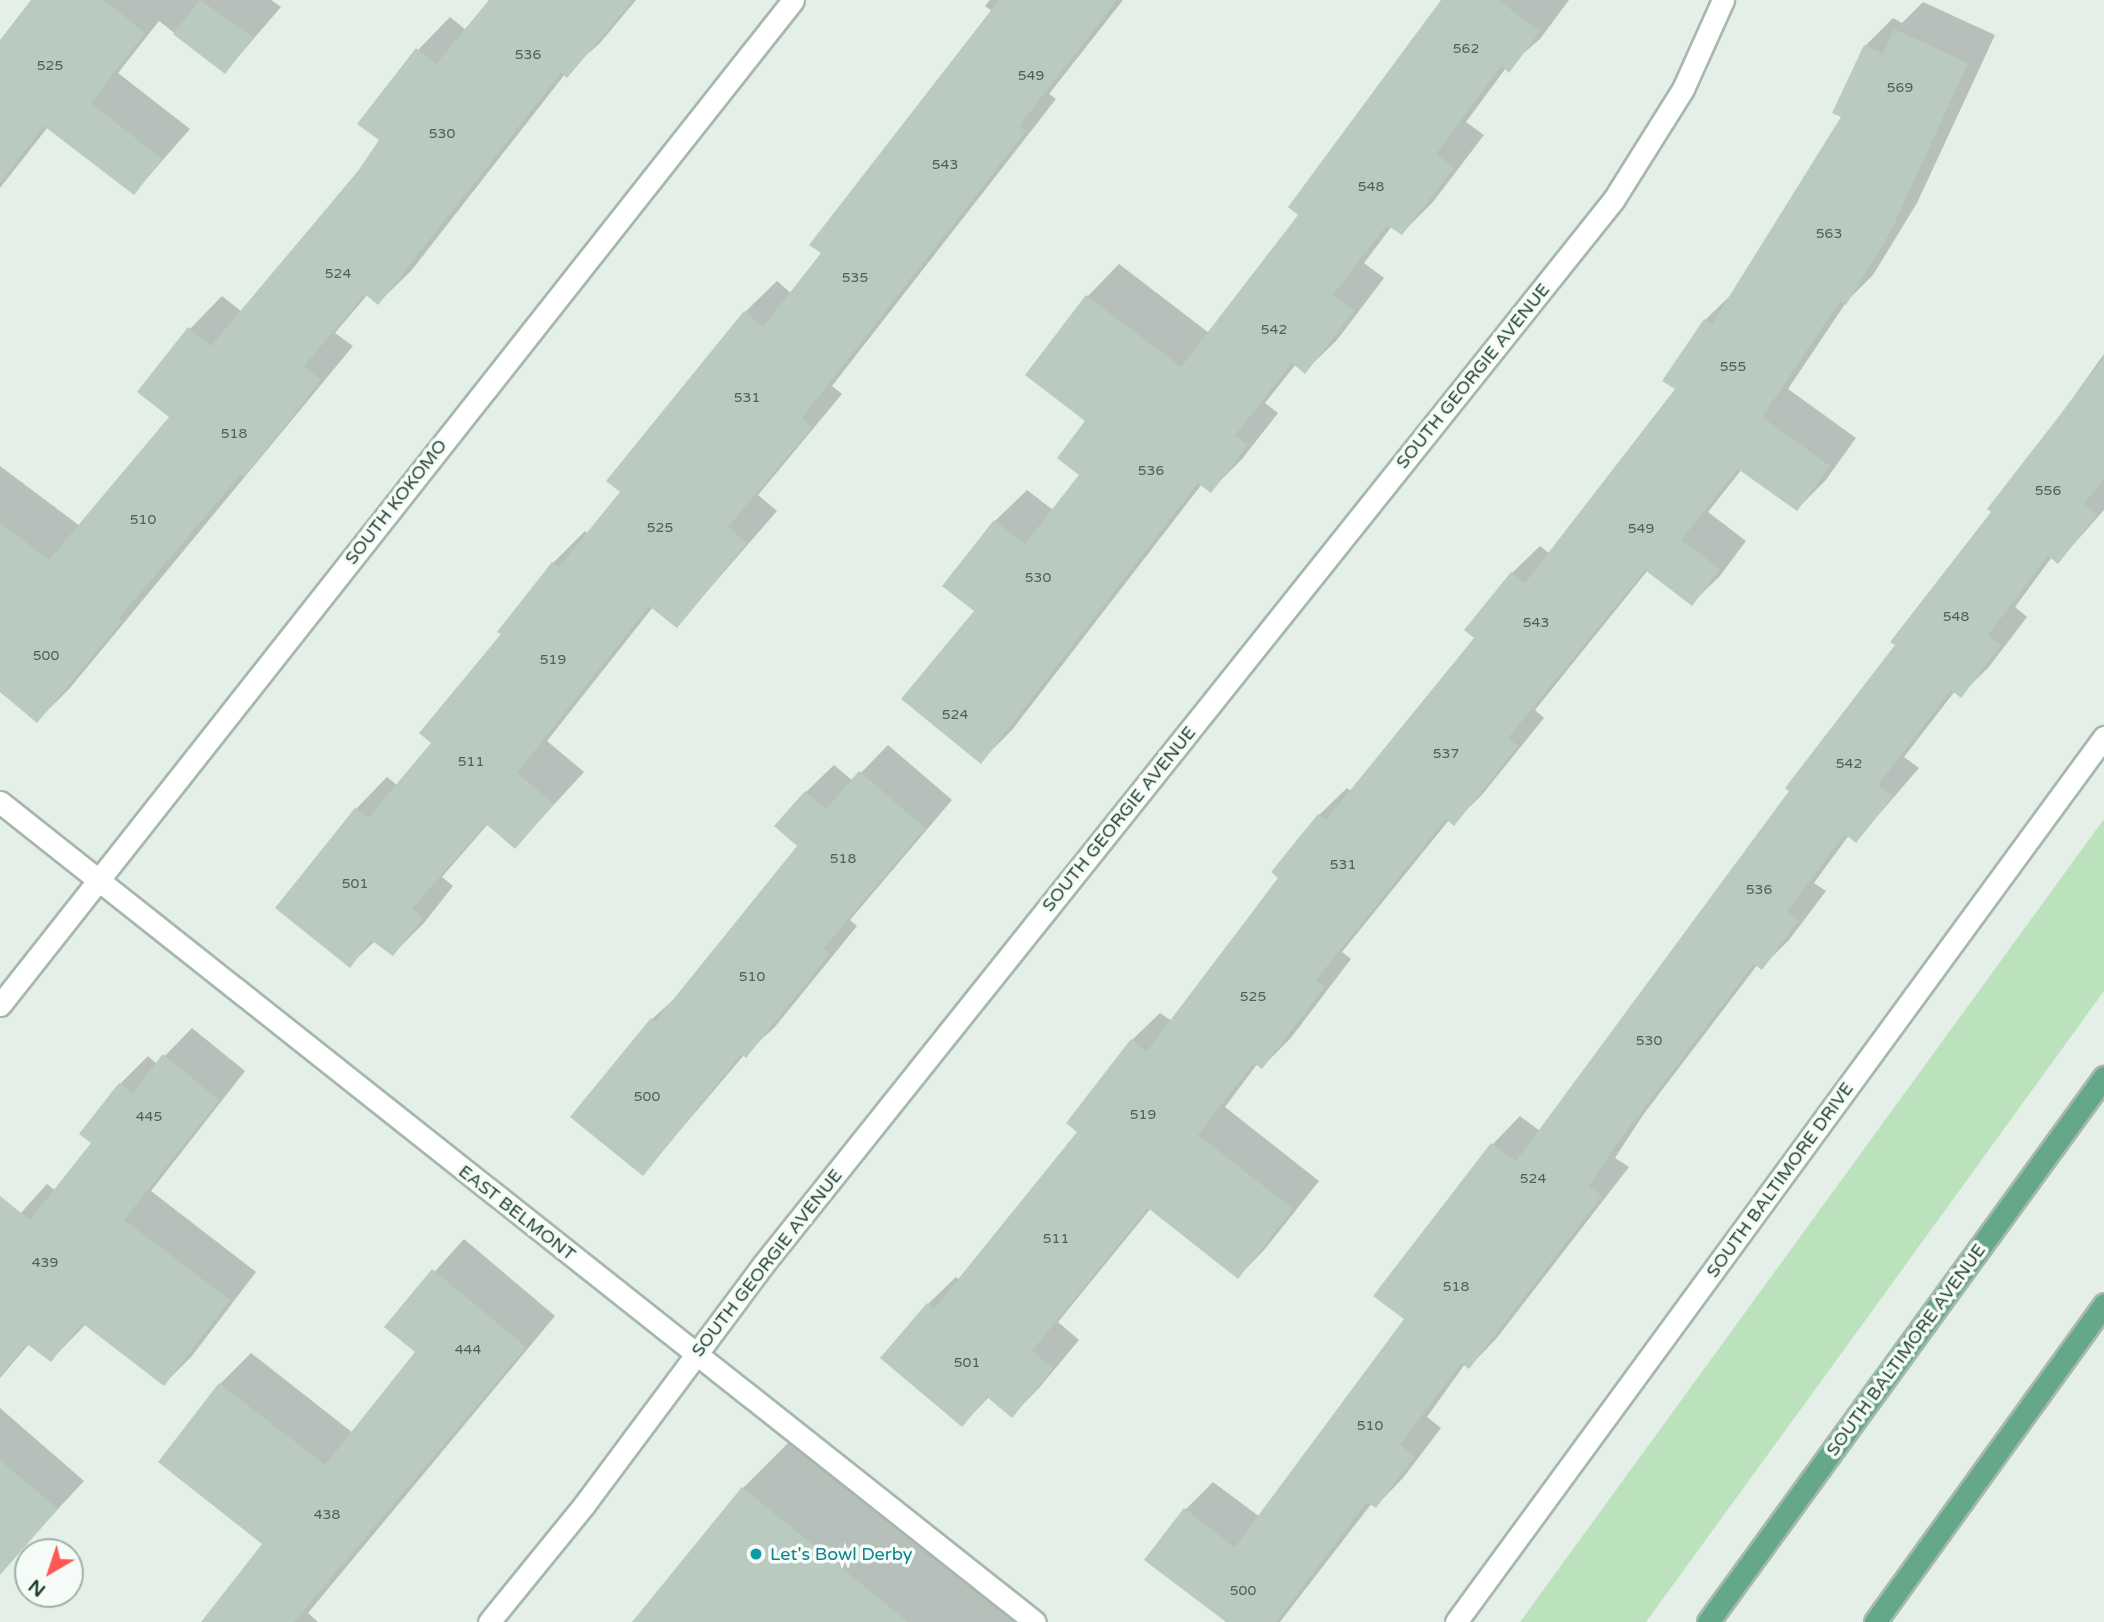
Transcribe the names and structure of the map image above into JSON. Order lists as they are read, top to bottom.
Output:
{
  "streets": {
    "main road": ["SOUTH BALTIMORE AVENUE"],
    "street": [
      "SOUTH GEORGIE AVENUE",
      "SOUTH KOKOMO",
      "SOUTH BALTIMORE DRIVE",
      "EAST BELMONT"
    ]
  },
  "crossings": [
    ["SOUTH GEORGIE AVENUE", "EAST BELMONT"],
    ["SOUTH KOKOMO", "EAST BELMONT"]
  ],
  "places": ["Let's Bowl Derby"],
  "house_numbers": [
    "562",
    "536",
    "525",
    "549",
    "569",
    "530",
    "543",
    "548",
    "563",
    "524",
    "535",
    "542",
    "555",
    "531",
    "518",
    "536",
    "556",
    "510",
    "525",
    "549",
    "530",
    "548",
    "543",
    "500",
    "519",
    "524",
    "537",
    "511",
    "542",
    "518",
    "531",
    "501",
    "536",
    "510",
    "525",
    "530",
    "500",
    "519",
    "445",
    "524",
    "511",
    "439",
    "518",
    "444",
    "501",
    "510",
    "438",
    "500"
  ],
  "north": "bottom left"
}
